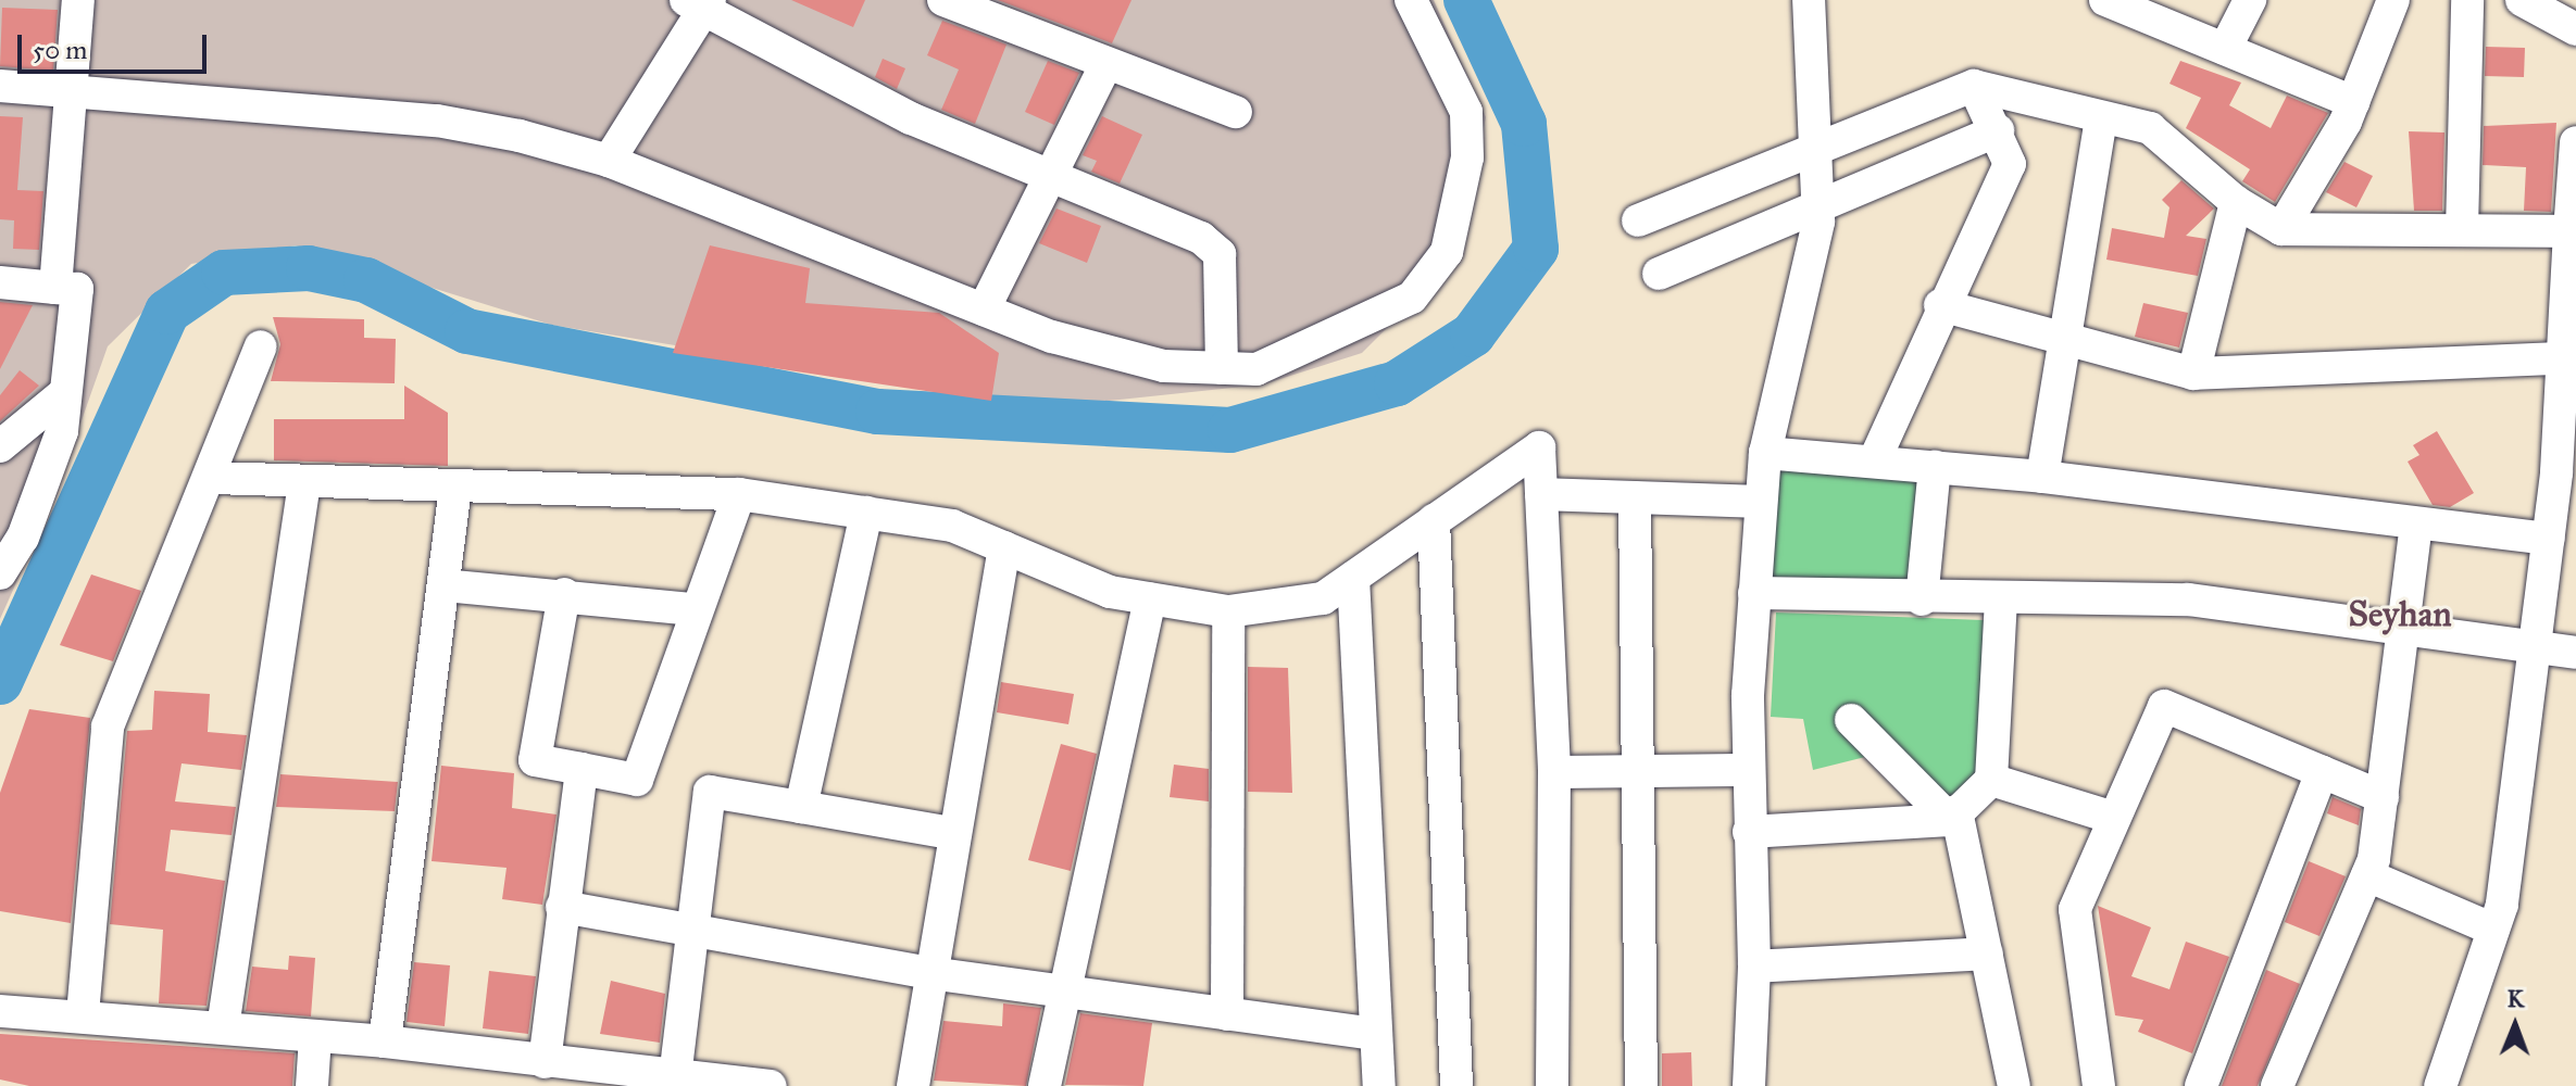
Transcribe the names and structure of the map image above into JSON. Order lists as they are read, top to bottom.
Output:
{
  "districts": ["Seyhan"],
  "scale_bar": "50 m",
  "north": "top"
}
